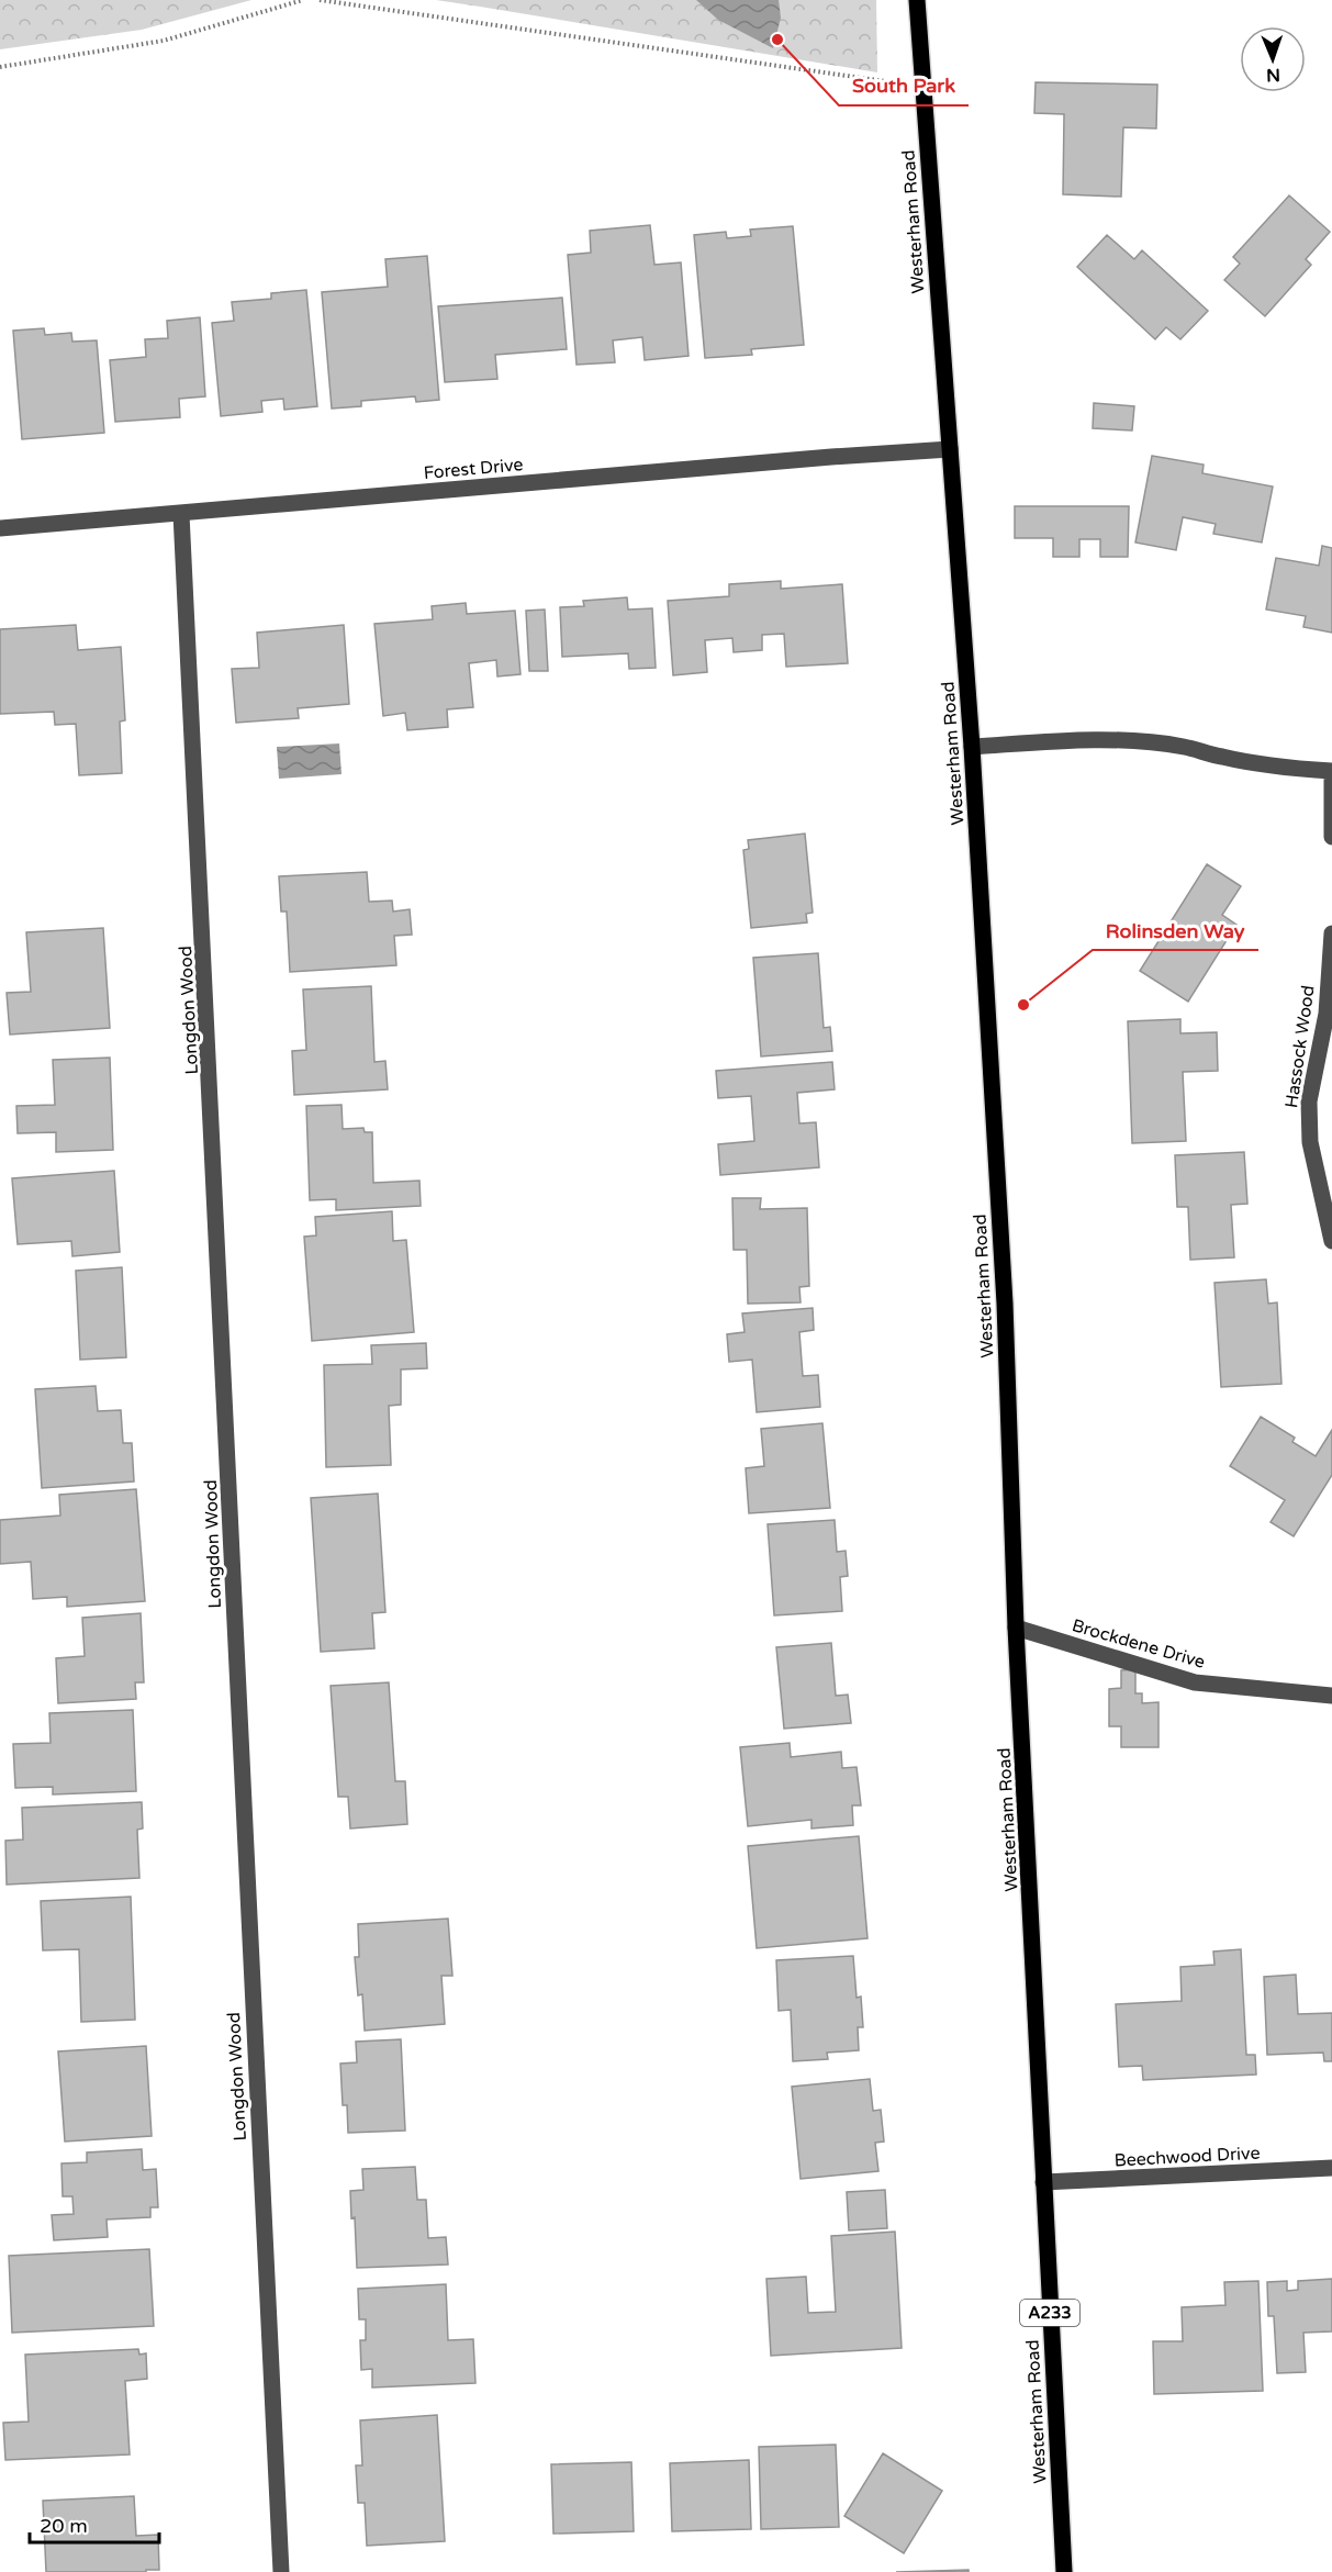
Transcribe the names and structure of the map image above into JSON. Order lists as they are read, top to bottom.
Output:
{
  "streets": {
    "main road": ["Westerham Road", "A233"],
    "street": [
      "Forest Drive",
      "Longdon Wood",
      "Hassock Wood",
      "Brockdene Drive",
      "Beechwood Drive"
    ]
  },
  "crossings": [
    ["Westerham Road", "Forest Drive"],
    ["Westerham Road", "Brockdene Drive"],
    ["Westerham Road", "Beechwood Drive"],
    ["Forest Drive", "Longdon Wood"]
  ],
  "places": ["South Park", "Rolinsden Way"],
  "scale_bar": "20 m",
  "north": "bottom"
}
